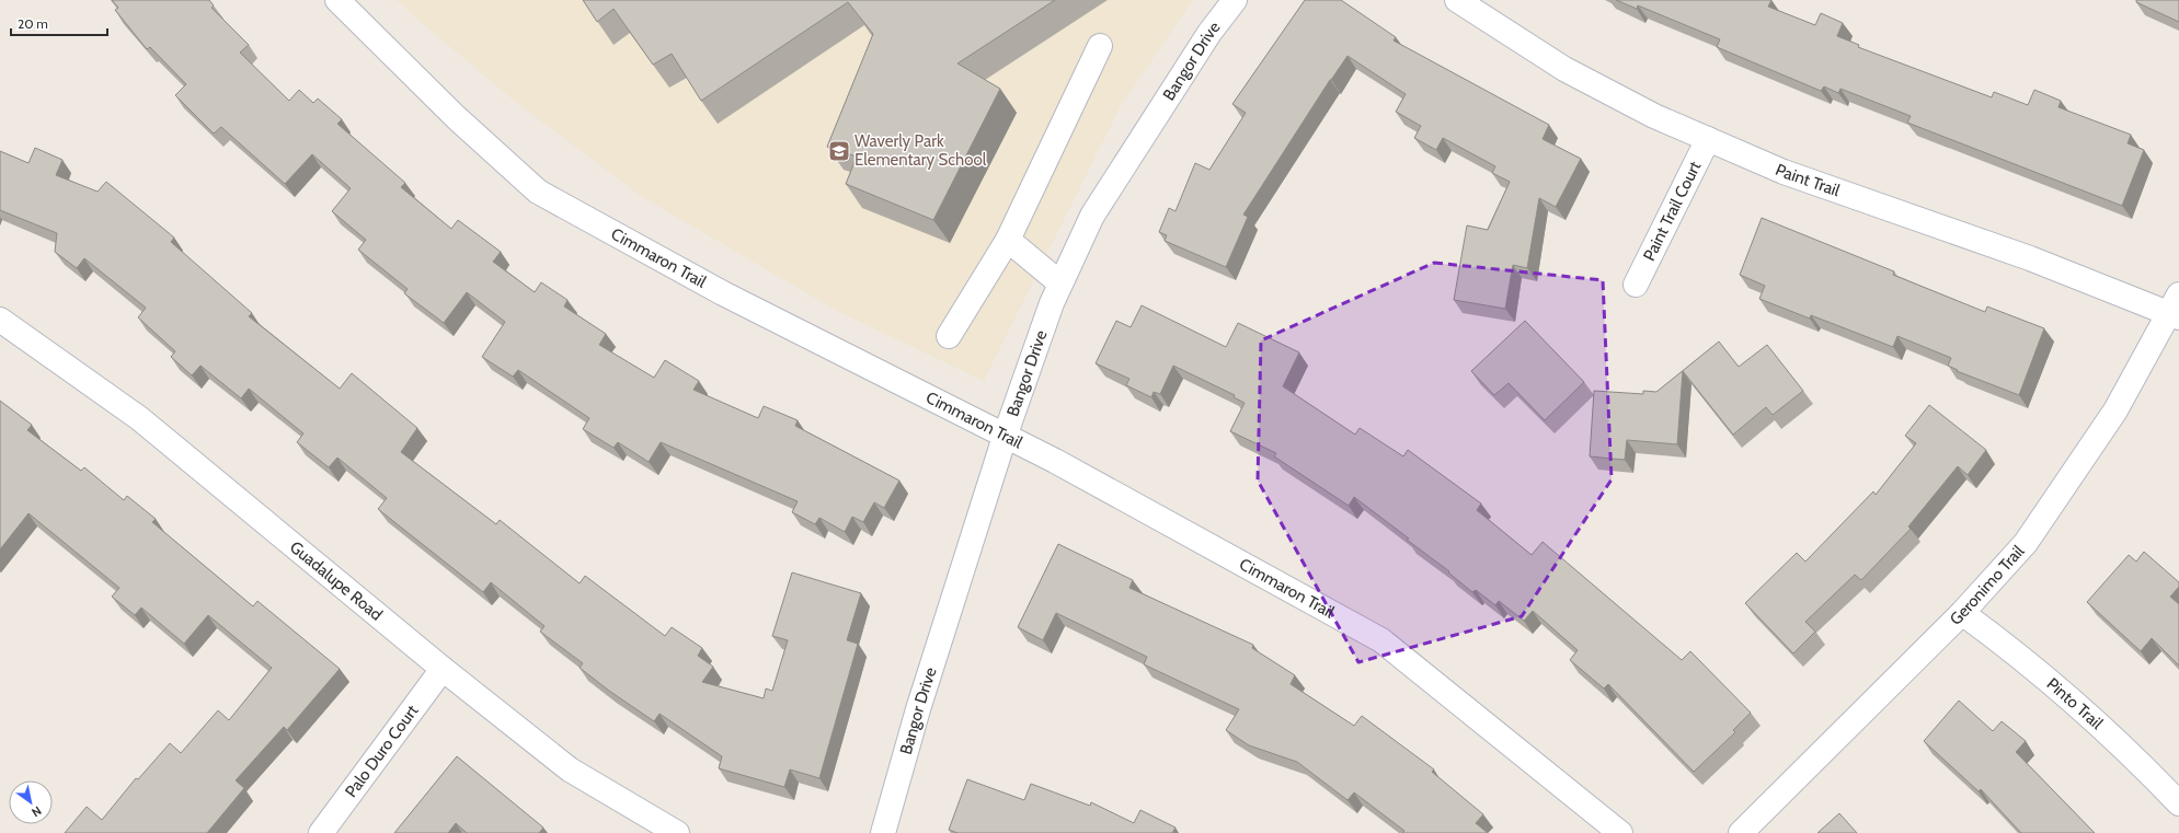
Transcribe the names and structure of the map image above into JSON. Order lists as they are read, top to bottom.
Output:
{
  "streets": {
    "street": [
      "Bangor Drive",
      "Paint Trail",
      "Paint Trail Court",
      "Cimmaron Trail",
      "Guadalupe Road",
      "Geronimo Trail",
      "Pinto Trail",
      "Palo Duro Court"
    ]
  },
  "crossings": [
    ["Bangor Drive", "Cimmaron Trail"],
    ["Paint Trail", "Paint Trail Court"],
    ["Paint Trail", "Geronimo Trail"],
    ["Guadalupe Road", "Palo Duro Court"],
    ["Geronimo Trail", "Pinto Trail"]
  ],
  "places": {
    "school or university": ["Waverly Park Elementary School"]
  },
  "scale_bar": "20 m",
  "north": "bottom right"
}
